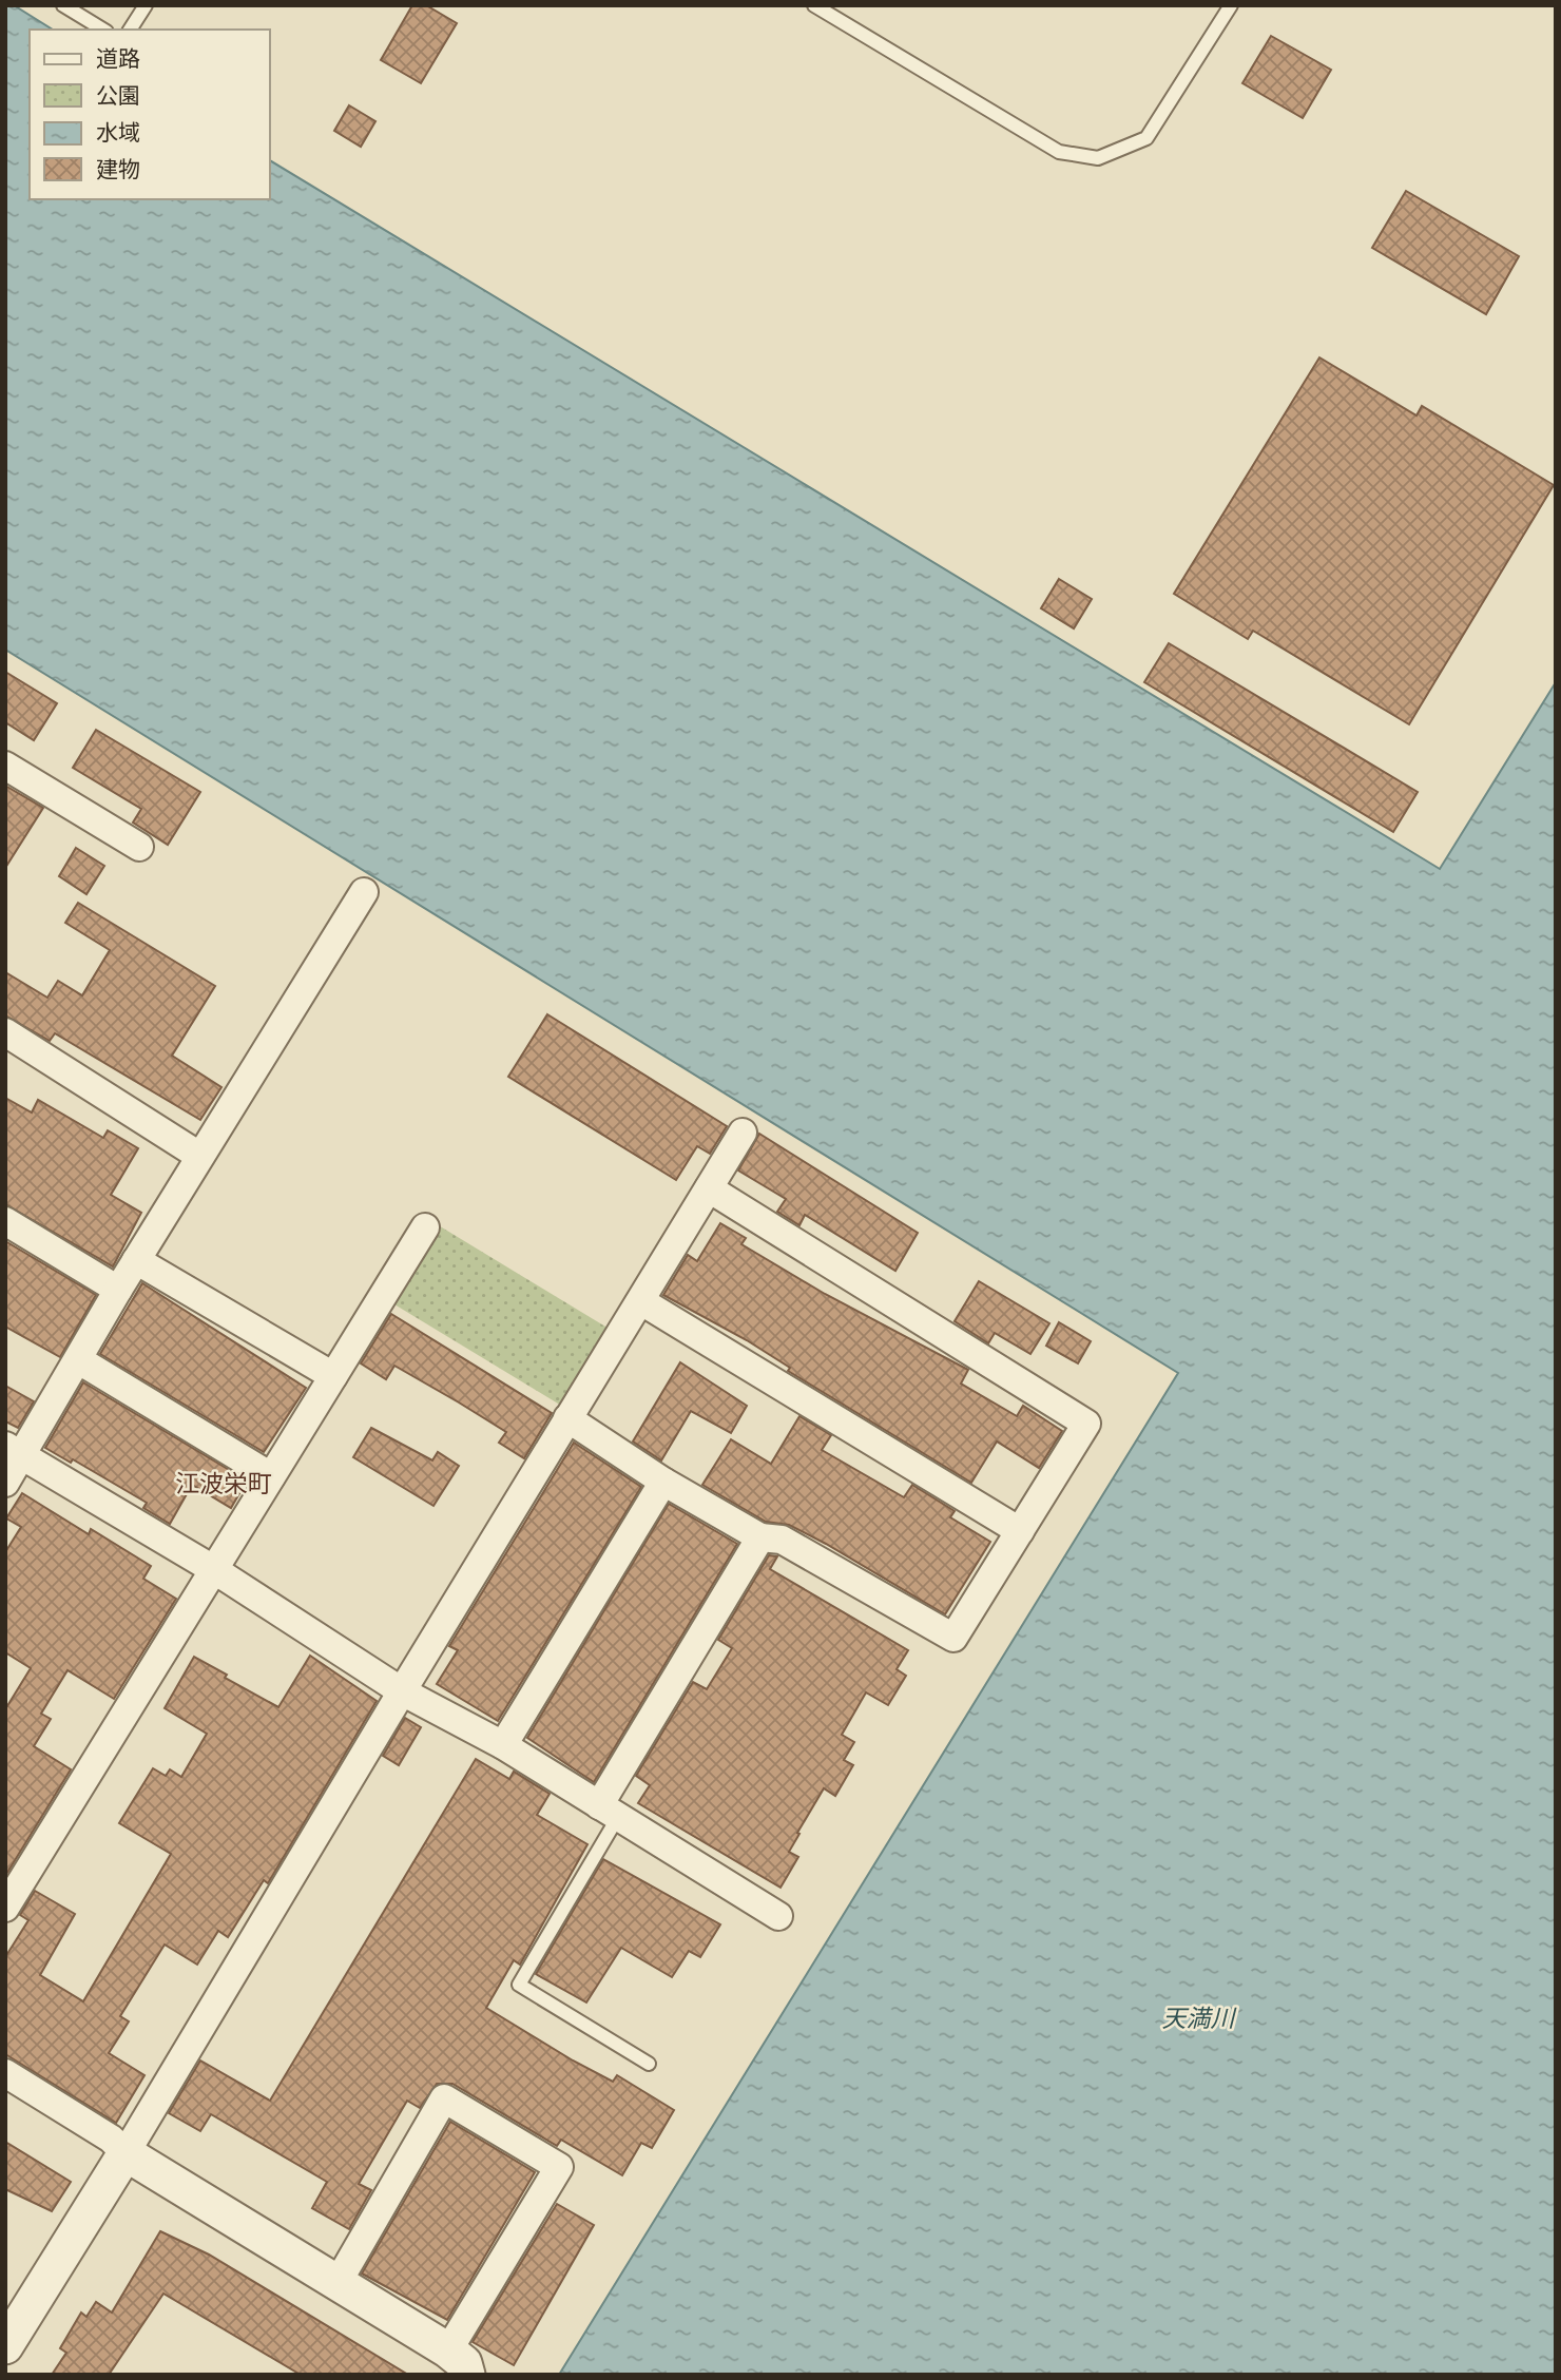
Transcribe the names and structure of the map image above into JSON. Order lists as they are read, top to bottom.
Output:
{
  "districts": ["江波栄町"],
  "water": ["天満川"],
  "legend": [
    "道路",
    "公園",
    "水域",
    "建物"
  ]
}
